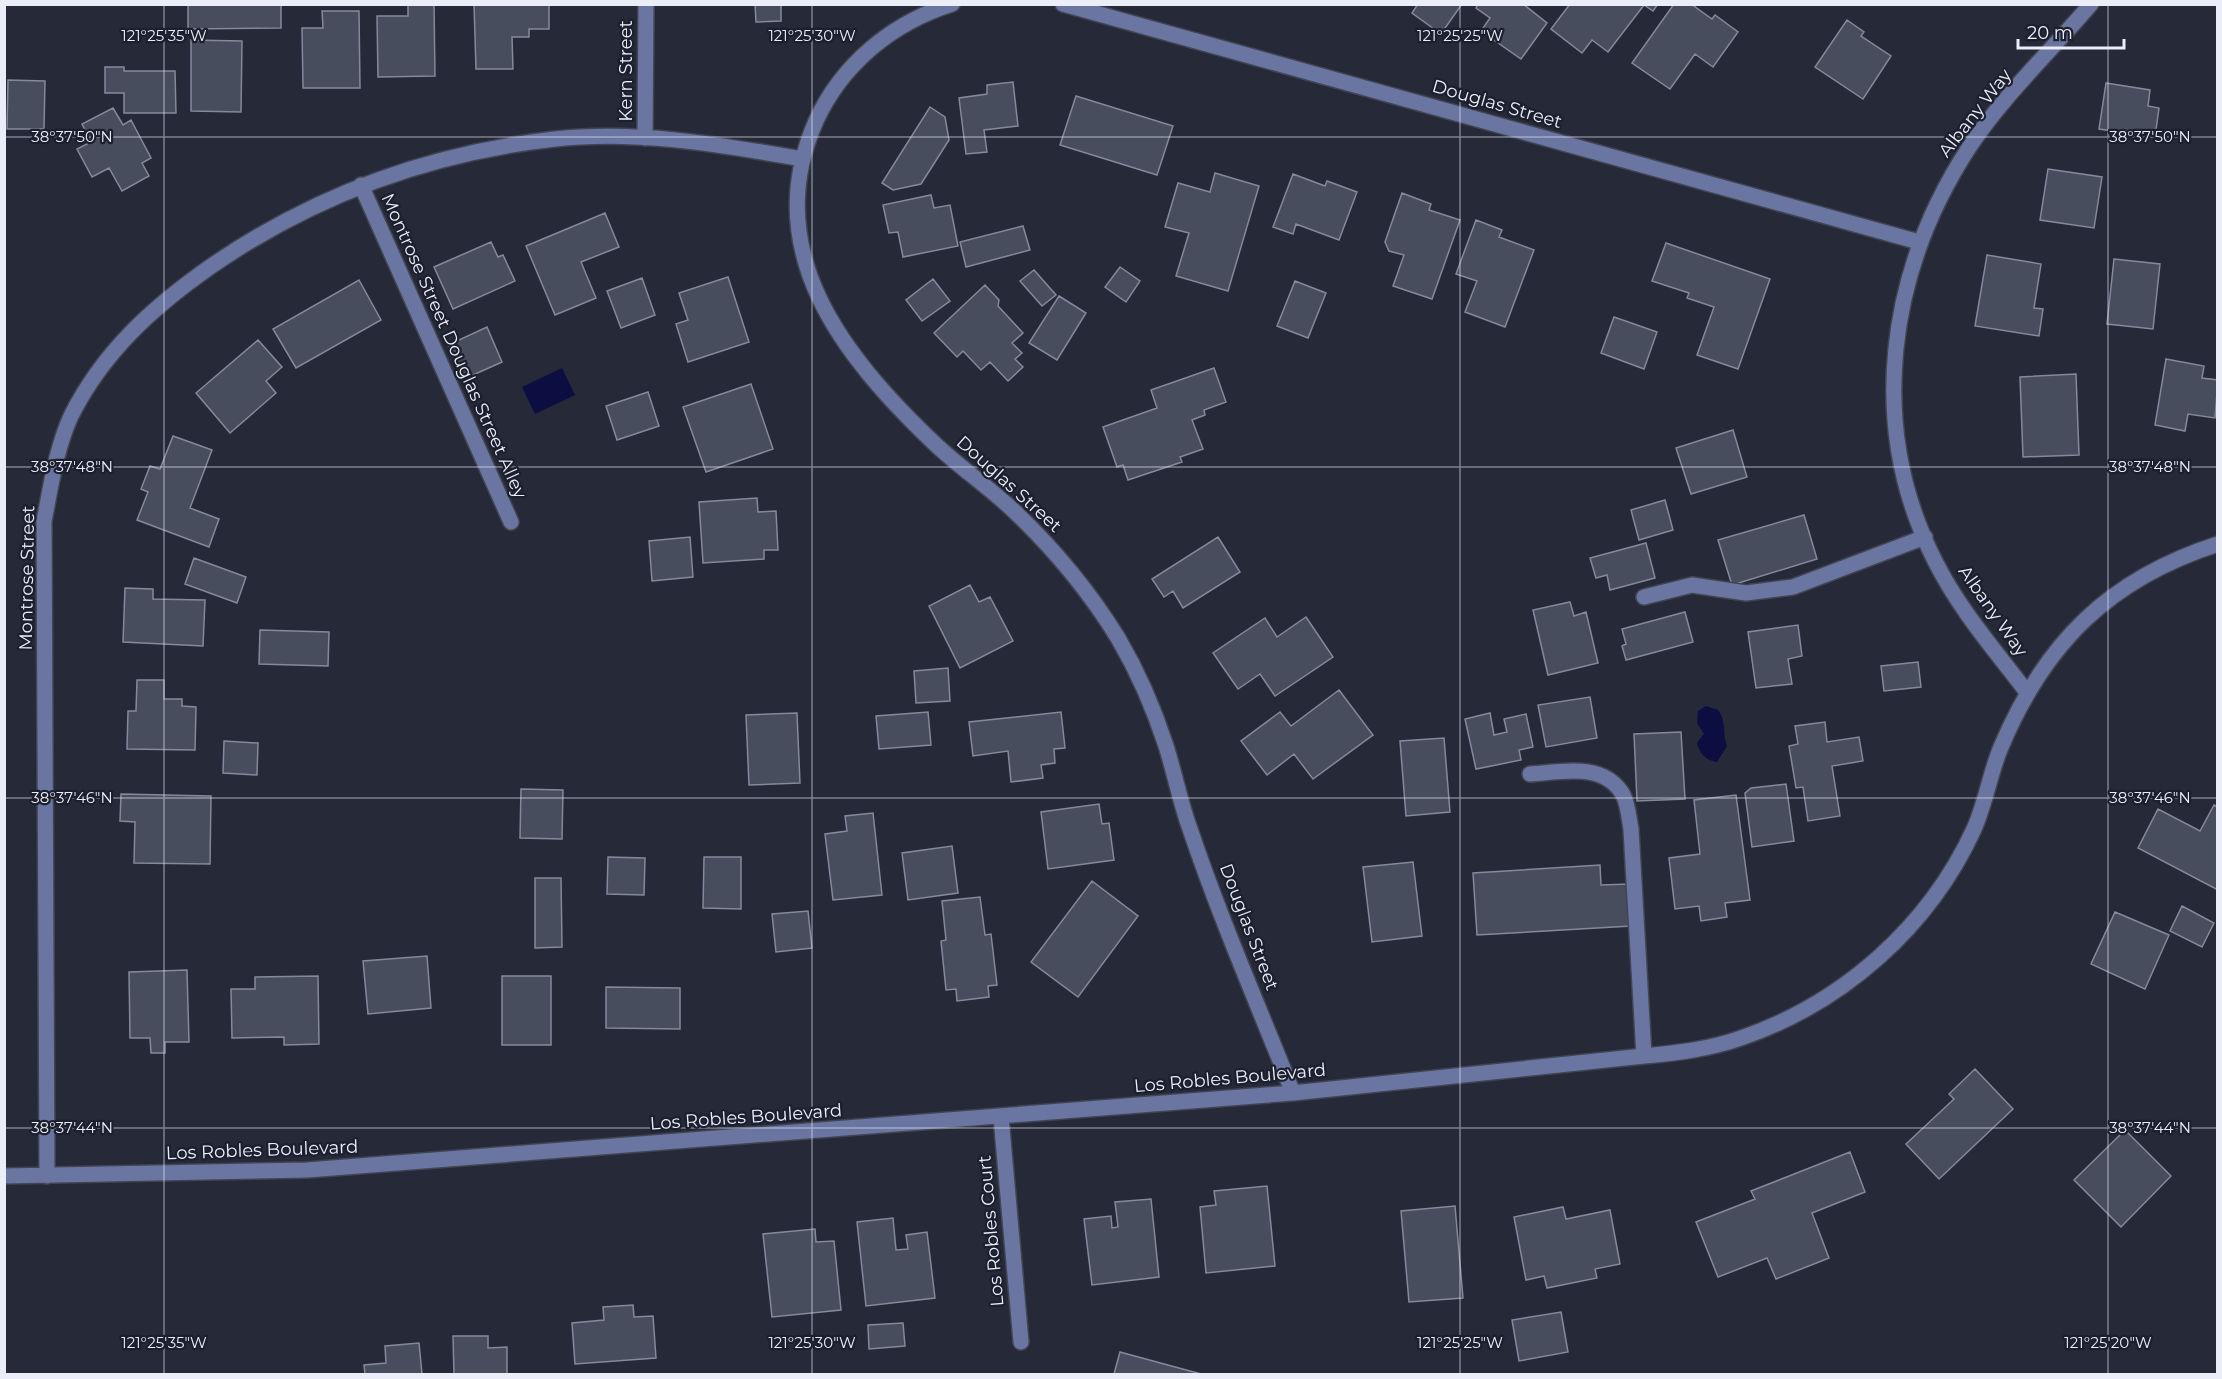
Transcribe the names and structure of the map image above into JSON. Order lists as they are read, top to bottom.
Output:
{
  "streets": {
    "street": [
      "Kern Street",
      "Douglas Street",
      "Albany Way",
      "Montrose Street Douglas Street Alley",
      "Montrose Street",
      "Los Robles Boulevard",
      "Los Robles Court"
    ]
  },
  "crossings": [
    ["Kern Street", "Montrose Street"],
    ["Douglas Street", "Albany Way"],
    ["Douglas Street", "Montrose Street"],
    ["Douglas Street", "Los Robles Boulevard"],
    ["Albany Way", "Los Robles Boulevard"],
    ["Montrose Street Douglas Street Alley", "Montrose Street"],
    ["Montrose Street", "Los Robles Boulevard"],
    ["Los Robles Boulevard", "Los Robles Court"]
  ],
  "scale_bar": "20 m",
  "coordinates": [
    "121°25'35\"W",
    "121°25'30\"W",
    "121°25'25\"W",
    "38°37'50\"N",
    "38°37'48\"N",
    "38°37'46\"N",
    "38°37'44\"N",
    "121°25'20\"W"
  ]
}
